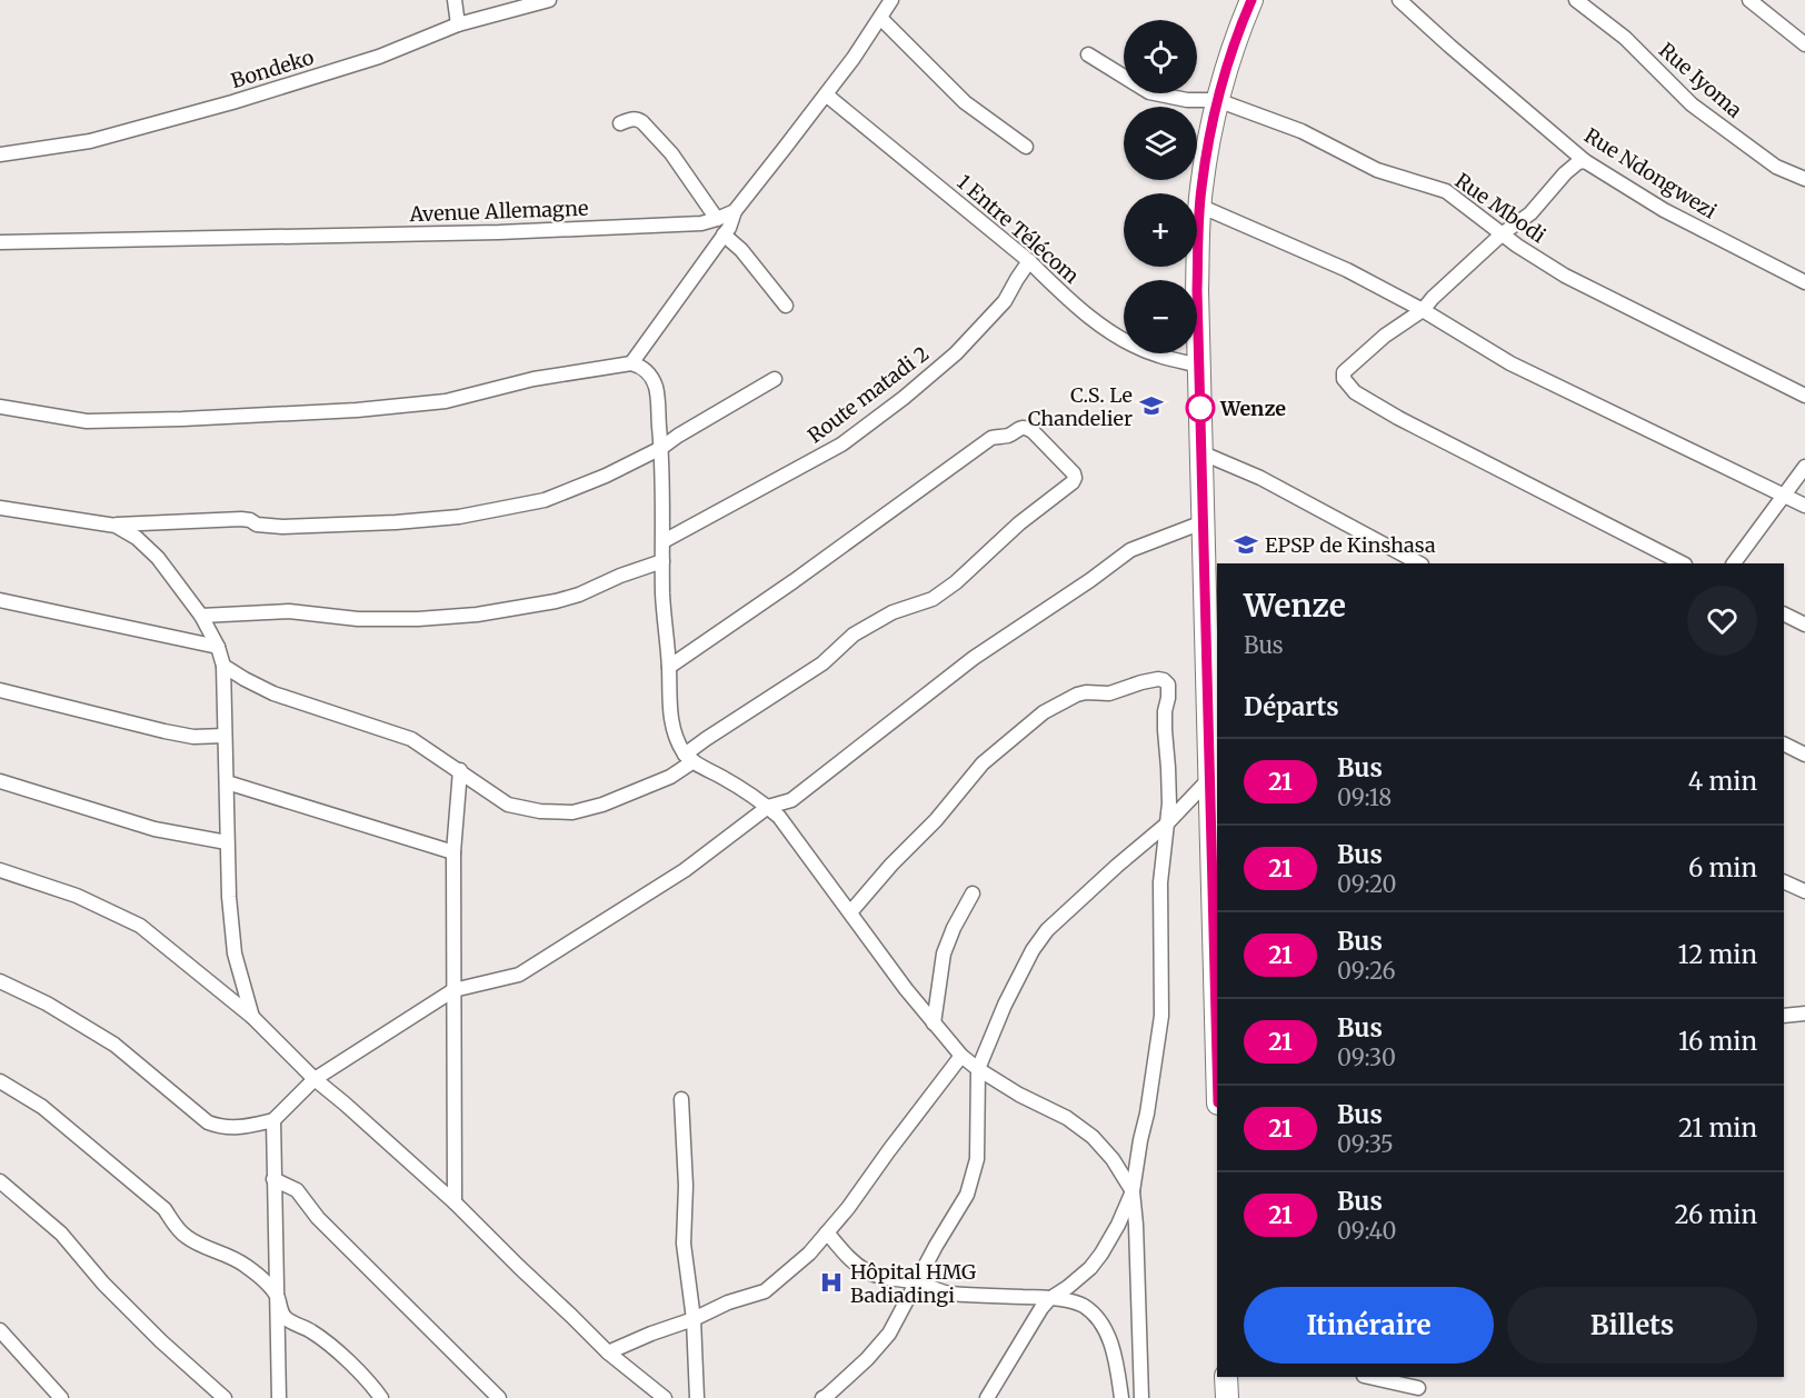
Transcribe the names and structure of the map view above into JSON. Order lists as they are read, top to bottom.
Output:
{
  "streets": {
    "street": [
      "Bondeko",
      "Rue Iyoma",
      "Rue Ndongwezi",
      "Rue Mbodi",
      "Avenue Allemagne",
      "1 Entre Télécom",
      "Route matadi 2"
    ]
  },
  "crossings": [
    ["Avenue Allemagne", "1 Entre Télécom"],
    ["1 Entre Télécom", "Route matadi 2"]
  ],
  "places": {
    "school or university": ["C.S. Le Chandelier", "EPSP de Kinshasa"],
    "other": ["Wenze"],
    "hospital": ["Hôpital HMG Badiadingi"]
  },
  "lines": ["bus line 21"],
  "page": {
    "map_buttons": ["+", "−"],
    "heading": [
      ["Wenze", "Bus"],
      "Départs"
    ],
    "list": [
      {
        "mark": "21",
        "name": "Bus",
        "note": "09:18",
        "value": "4 min"
      },
      {
        "mark": "21",
        "name": "Bus",
        "note": "09:20",
        "value": "6 min"
      },
      {
        "mark": "21",
        "name": "Bus",
        "note": "09:26",
        "value": "12 min"
      },
      {
        "mark": "21",
        "name": "Bus",
        "note": "09:30",
        "value": "16 min"
      },
      {
        "mark": "21",
        "name": "Bus",
        "note": "09:35",
        "value": "21 min"
      },
      {
        "mark": "21",
        "name": "Bus",
        "note": "09:40",
        "value": "26 min"
      }
    ],
    "buttons": ["Itinéraire", "Billets"]
  }
}
